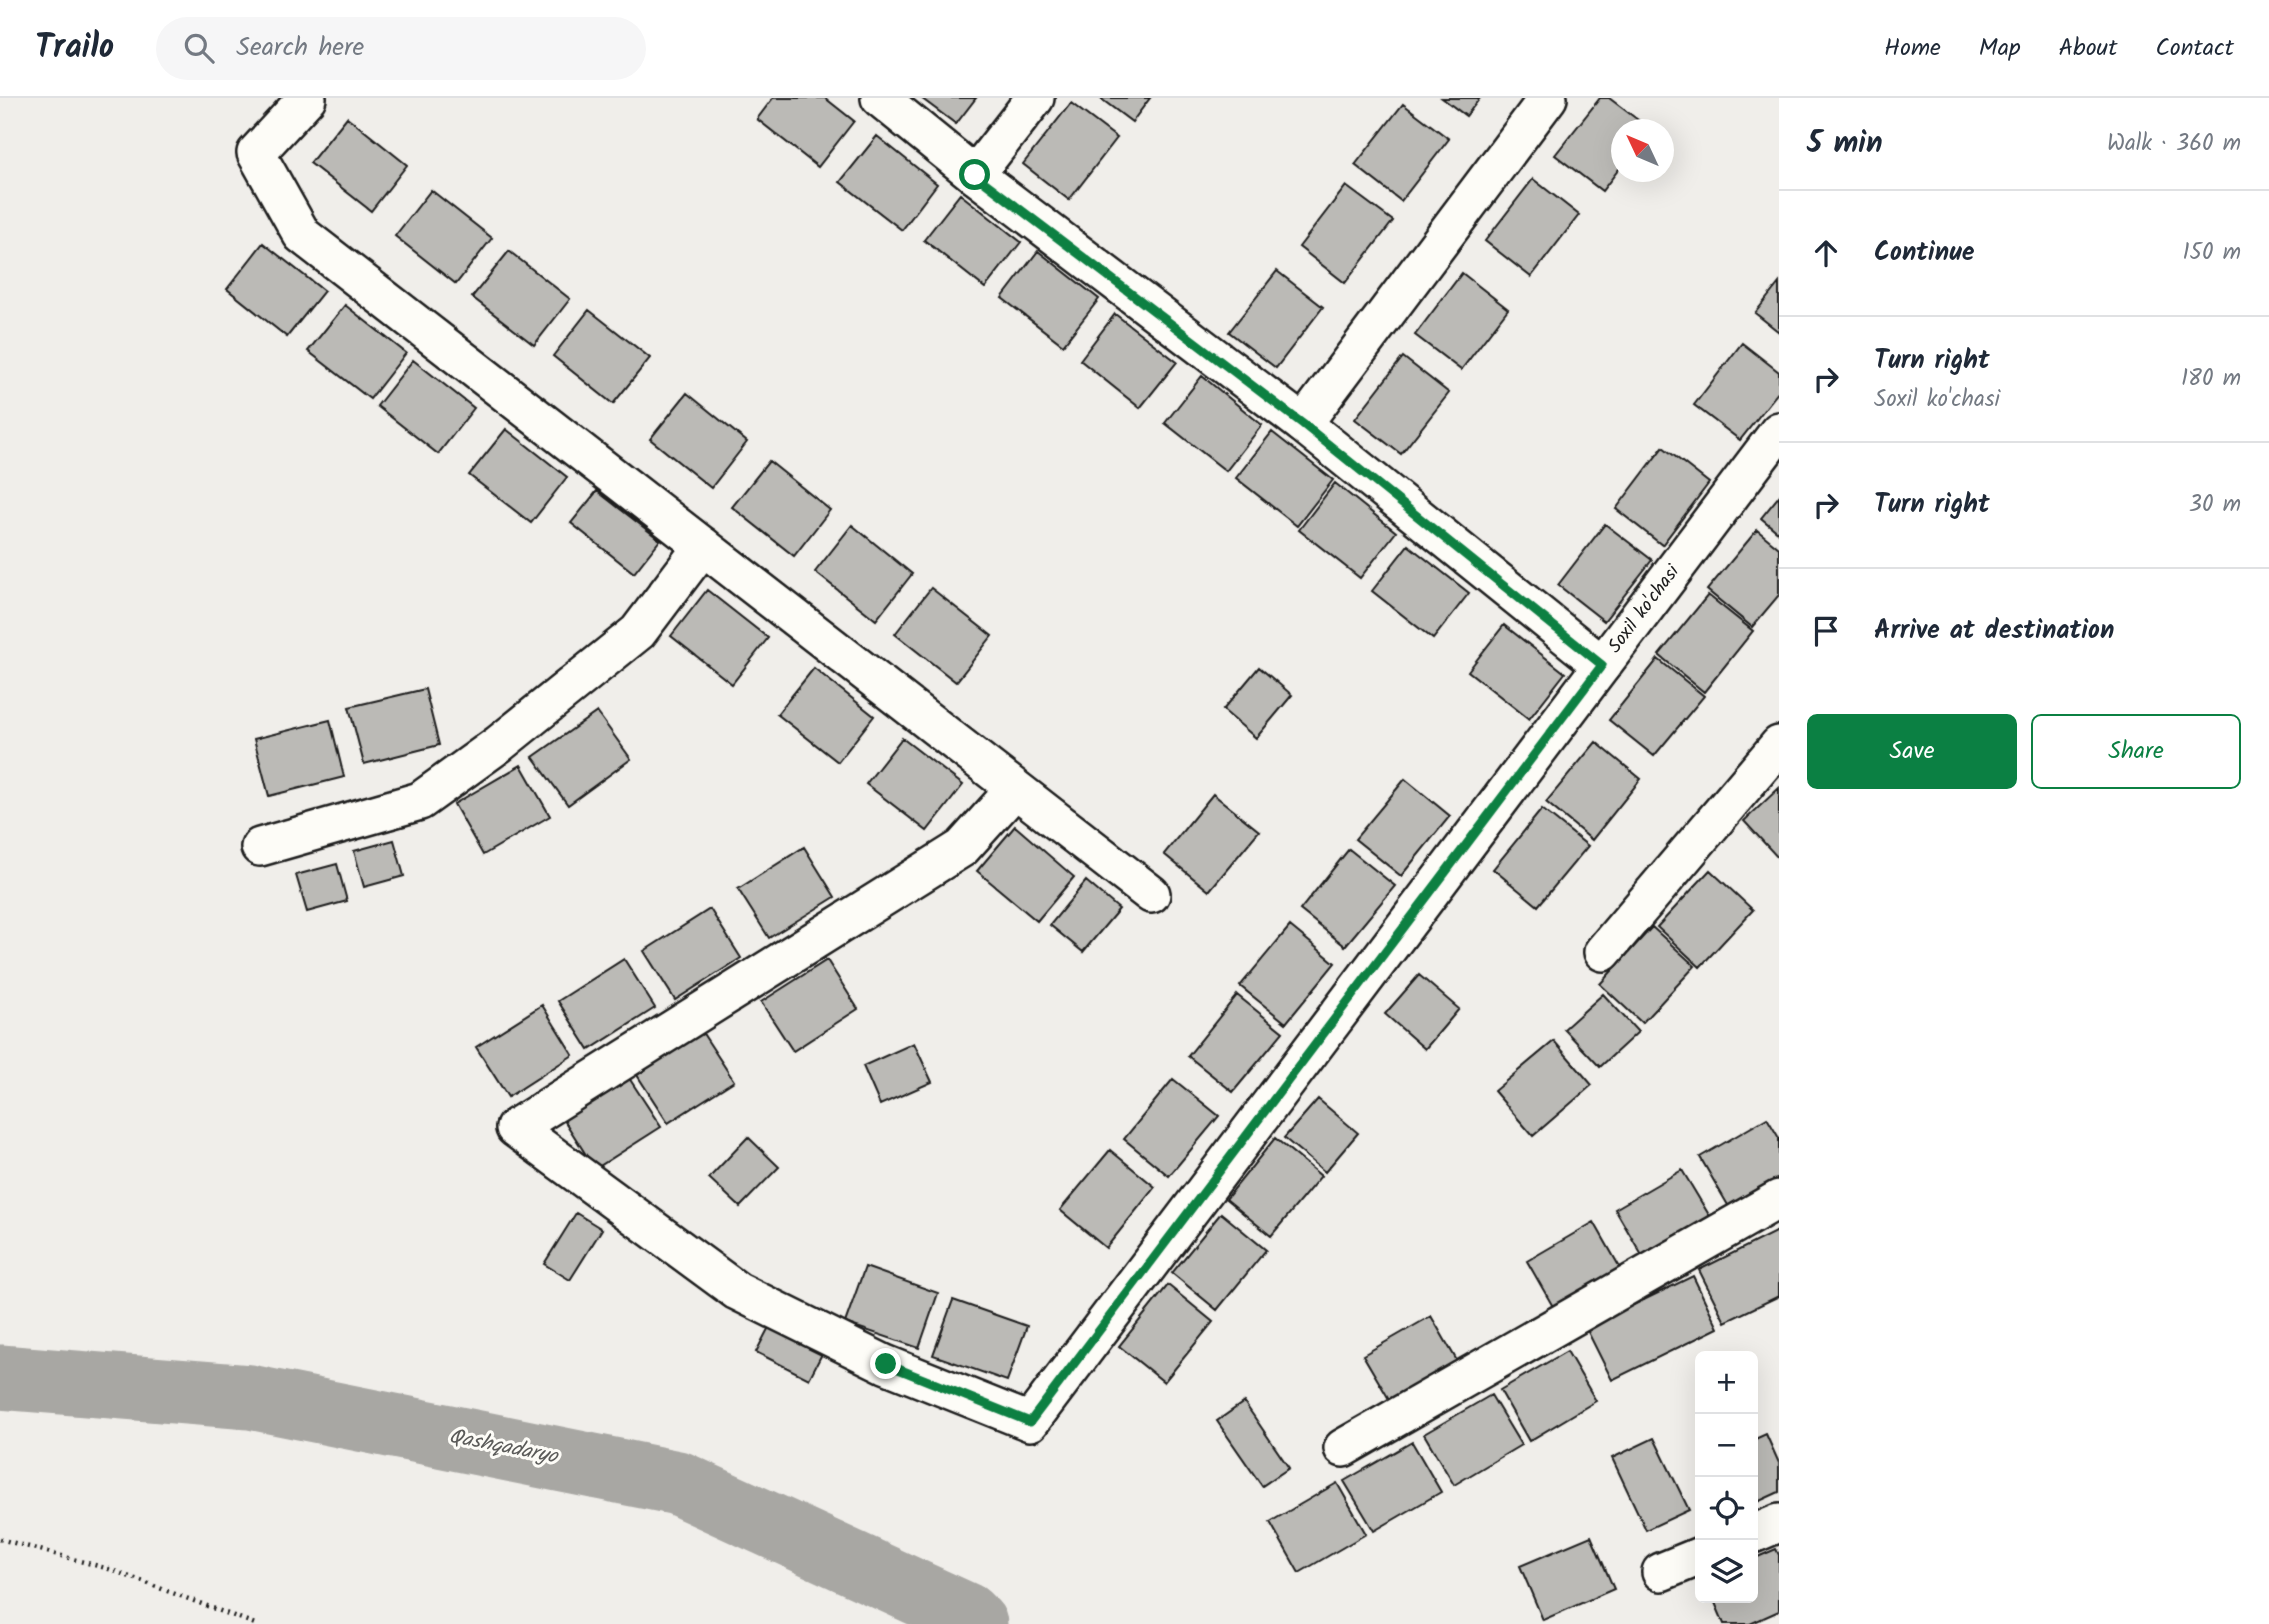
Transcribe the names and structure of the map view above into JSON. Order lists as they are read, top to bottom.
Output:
{
  "streets": {
    "street": ["Soxil ko'chasi"]
  },
  "water": ["Qashqadaryo"],
  "north": "top left",
  "page": {
    "header": "Trailo",
    "search": "Search here",
    "nav": [
      "Home",
      "Map",
      "About",
      "Contact"
    ],
    "heading": ["5 min", "Walk · 360 m"],
    "list": [
      ["Continue", "150 m"],
      ["Turn right", "Soxil ko'chasi", "180 m"],
      ["Turn right", "30 m"],
      "Arrive at destination"
    ],
    "buttons": ["Save", "Share"],
    "map_buttons": ["+", "−"]
  }
}
